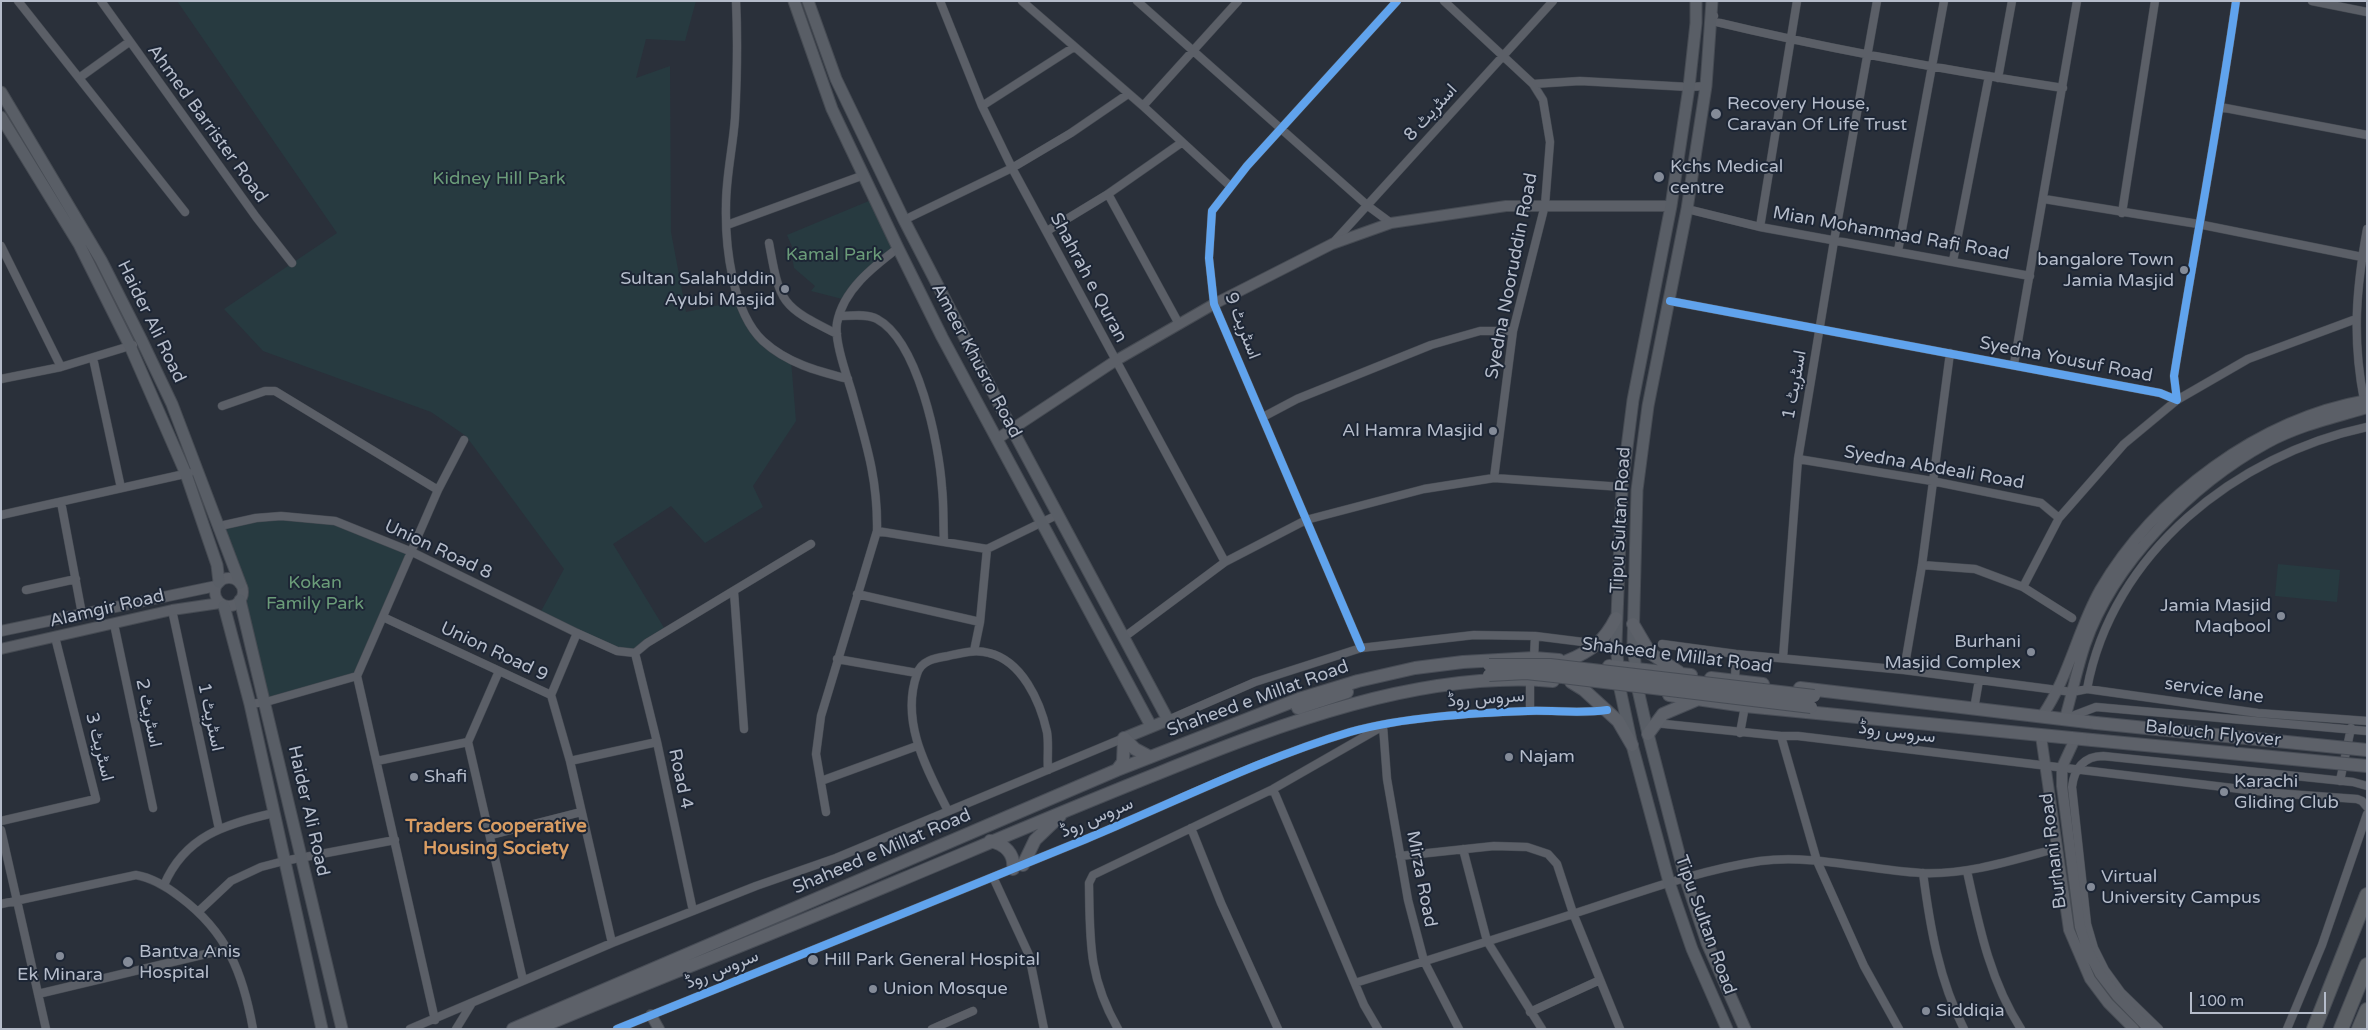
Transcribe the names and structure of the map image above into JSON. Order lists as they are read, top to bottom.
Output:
{
  "streets": {
    "main road": [
      "Haider Ali Road",
      "Ameer Khusro Road",
      "Tipu Sultan Road",
      "Shaheed e Millat Road",
      "Balouch Flyover"
    ],
    "street": [
      "اسٹریٹ 8",
      "Ahmed Barrister Road",
      "Mian Mohammad Rafi Road",
      "Syedna Nooruddin Road",
      "Shahrah e Quran",
      "اسٹریٹ 9",
      "Syedna Yousuf Road",
      "اسٹریٹ 1",
      "Syedna Abdeali Road",
      "Union Road 8",
      "Alamgir Road",
      "Union Road 9",
      "service lane",
      "سروس روڈ",
      "اسٹریٹ 2",
      "اسٹریٹ 3",
      "Road 4",
      "Burhani Road",
      "Mirza Road"
    ]
  },
  "crossings": [
    ["اسٹریٹ 8", "Syedna Nooruddin Road"],
    ["Mian Mohammad Rafi Road", "Syedna Yousuf Road"],
    ["Mian Mohammad Rafi Road", "اسٹریٹ 1"],
    ["Mian Mohammad Rafi Road", "Tipu Sultan Road"],
    ["Haider Ali Road", "Union Road 8"],
    ["Haider Ali Road", "Alamgir Road"],
    ["Syedna Yousuf Road", "اسٹریٹ 1"],
    ["Syedna Yousuf Road", "Tipu Sultan Road"],
    ["اسٹریٹ 1", "Syedna Abdeali Road"],
    ["اسٹریٹ 1", "Alamgir Road"],
    ["اسٹریٹ 1", "service lane"],
    ["Tipu Sultan Road", "Shaheed e Millat Road"],
    ["Tipu Sultan Road", "سروس روڈ"],
    ["Union Road 8", "Road 4"],
    ["Alamgir Road", "اسٹریٹ 2"],
    ["Alamgir Road", "اسٹریٹ 3"],
    ["Shaheed e Millat Road", "Balouch Flyover"],
    ["Shaheed e Millat Road", "Burhani Road"],
    ["سروس روڈ", "Burhani Road"],
    ["سروس روڈ", "Mirza Road"],
    ["Balouch Flyover", "Burhani Road"]
  ],
  "districts": ["Traders Cooperative Housing Society"],
  "parks": ["Kidney Hill Park", "Kamal Park", "Kokan Family Park"],
  "places": [
    "Recovery House, Caravan Of Life Trust",
    "Kchs Medical centre",
    "bangalore Town Jamia Masjid",
    "Sultan Salahuddin Ayubi Masjid",
    "Al Hamra Masjid",
    "Jamia Masjid Maqbool",
    "Burhani Masjid Complex",
    "Najam",
    "Shafi",
    "Karachi Gliding Club",
    "Virtual University Campus",
    "Ek Minara",
    "Hill Park General Hospital",
    "Bantva Anis Hospital",
    "Union Mosque",
    "Siddiqia"
  ],
  "scale_bar": "100 m"
}
